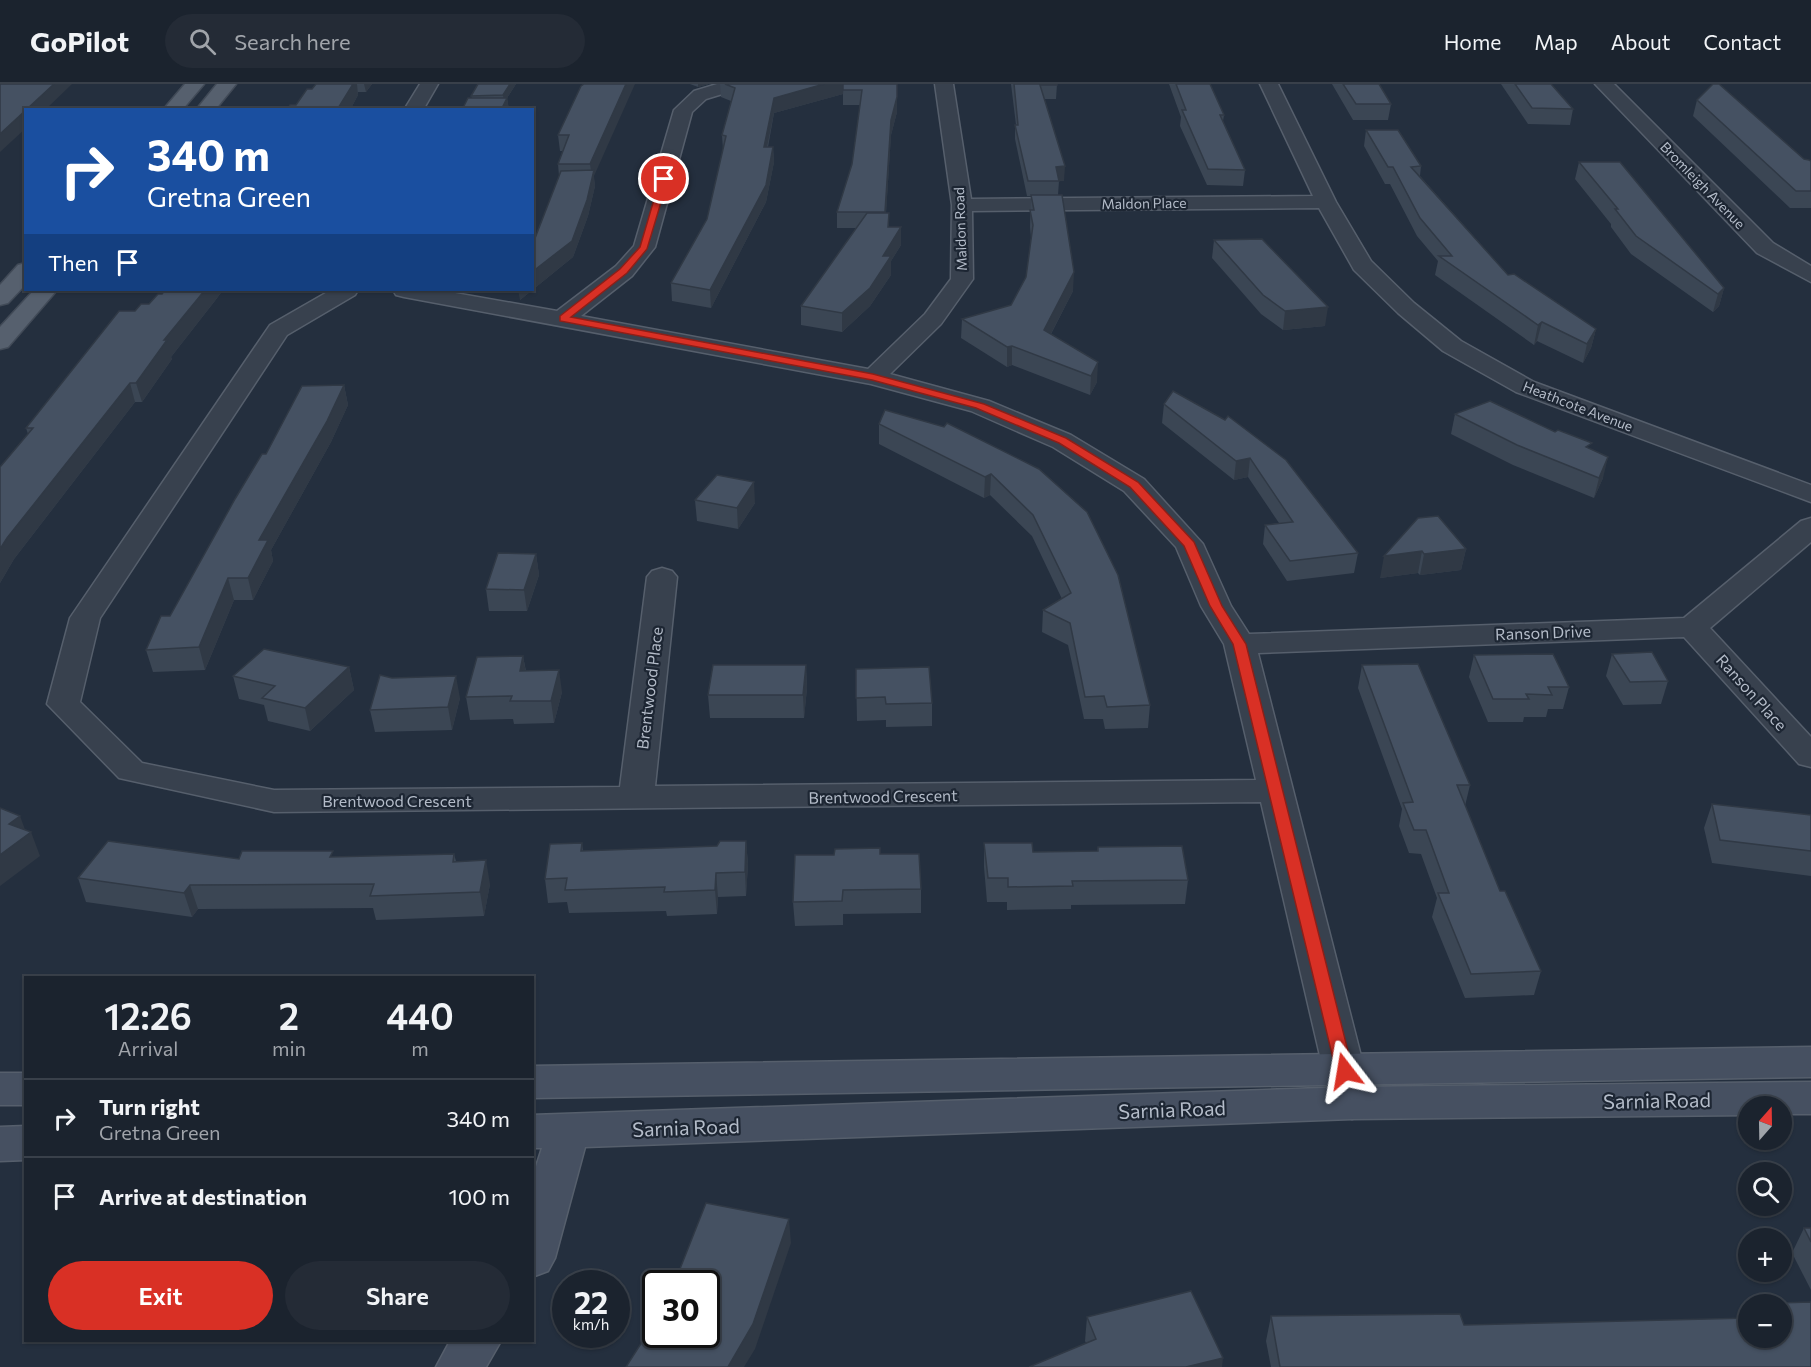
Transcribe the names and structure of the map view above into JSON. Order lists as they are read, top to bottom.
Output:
{
  "streets": {
    "main road": ["Sarnia Road"],
    "street": [
      "Bromleigh Avenue",
      "Maldon Place",
      "Maldon Road",
      "Heathcote Avenue",
      "Ranson Drive",
      "Brentwood Place",
      "Ranson Place",
      "Brentwood Crescent"
    ]
  },
  "crossings": [
    ["Maldon Place", "Maldon Road"],
    ["Maldon Place", "Heathcote Avenue"],
    ["Ranson Drive", "Ranson Place"],
    ["Brentwood Place", "Brentwood Crescent"]
  ],
  "north": "top",
  "page": {
    "header": "GoPilot",
    "search": "Search here",
    "nav": [
      "Home",
      "Map",
      "About",
      "Contact"
    ],
    "turn": ["340 m", "Gretna Green"],
    "then": "Then",
    "eta": [
      "12:26",
      "Arrival",
      "2",
      "min",
      "440",
      "m"
    ],
    "list": [
      {
        "name": "Turn right",
        "note": "Gretna Green",
        "value": "340 m"
      },
      {
        "name": "Arrive at destination",
        "value": "100 m"
      }
    ],
    "map_buttons": ["+", "−"],
    "buttons": ["Exit", "Share"],
    "speed": "22 km/h",
    "limit": "30"
  }
}
